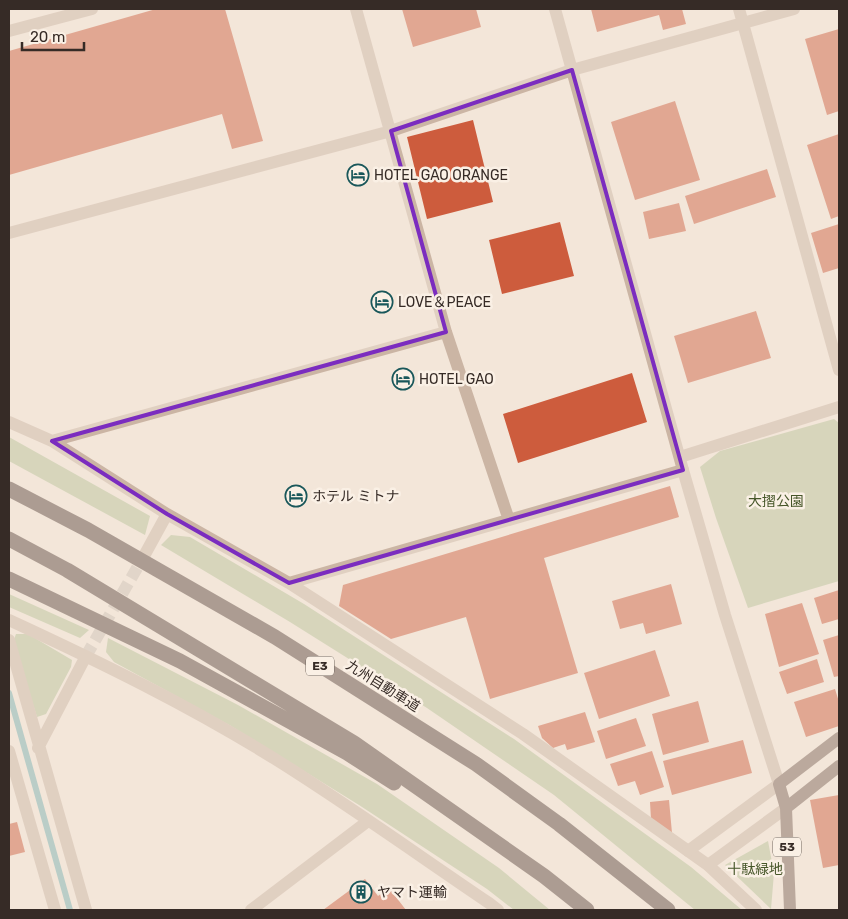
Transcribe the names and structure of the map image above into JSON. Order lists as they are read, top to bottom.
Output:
{
  "streets": {
    "highway": ["E3", "九州自動車道"],
    "main road": ["53"]
  },
  "parks": ["大摺公園", "十駄緑地"],
  "places": {
    "hotel": [
      "HOTEL GAO ORANGE",
      "LOVE＆PEACE",
      "HOTEL GAO",
      "ホテル ミトナ"
    ],
    "building": ["ヤマト運輸"]
  },
  "scale_bar": "20 m"
}
